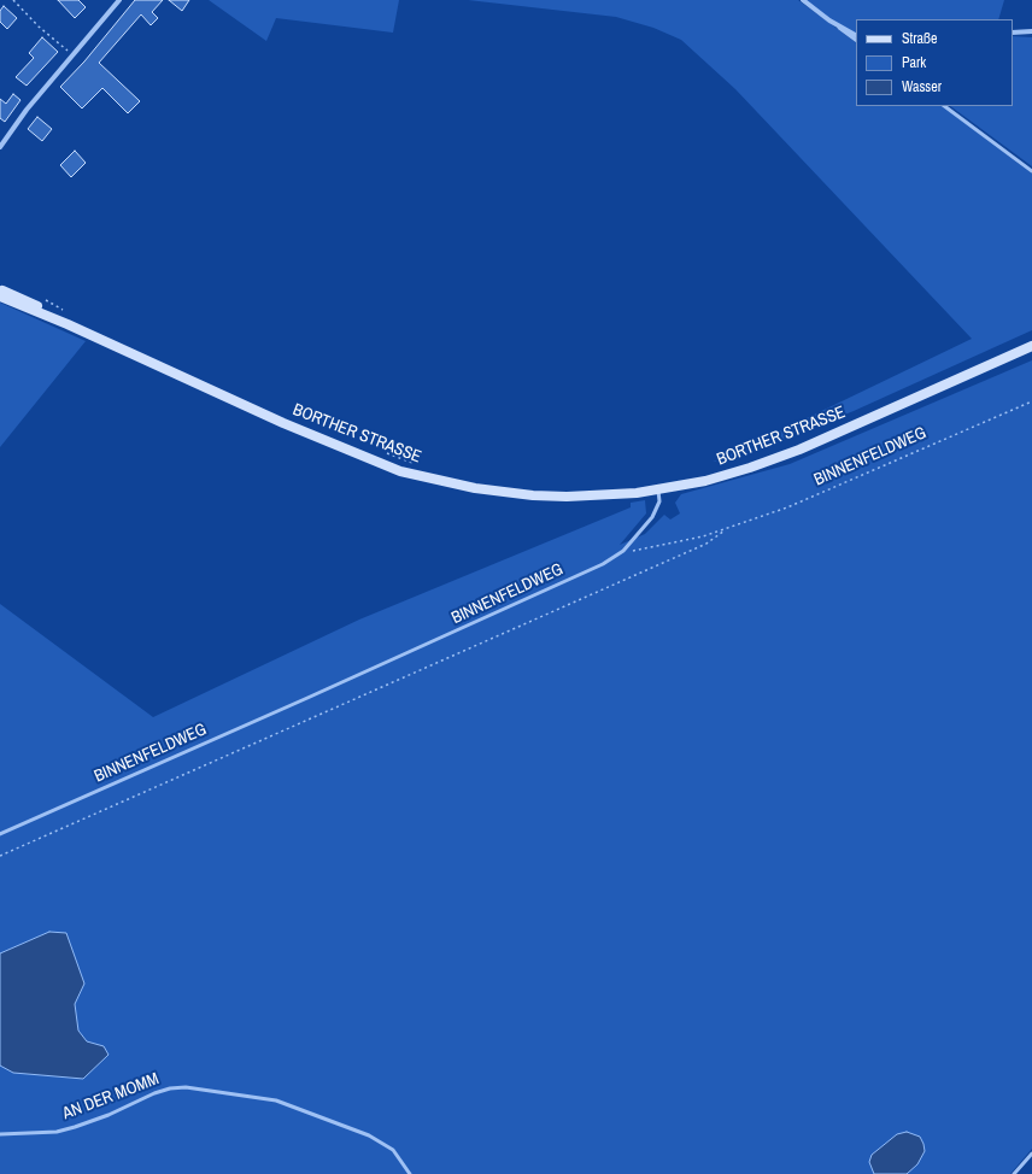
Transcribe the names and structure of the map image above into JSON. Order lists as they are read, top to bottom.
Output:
{
  "streets": {
    "street": ["BORTHER STRASSE"],
    "lane": ["BINNENFELDWEG", "AN DER MOMM"]
  },
  "legend": ["Straße", "Park", "Wasser"]
}
